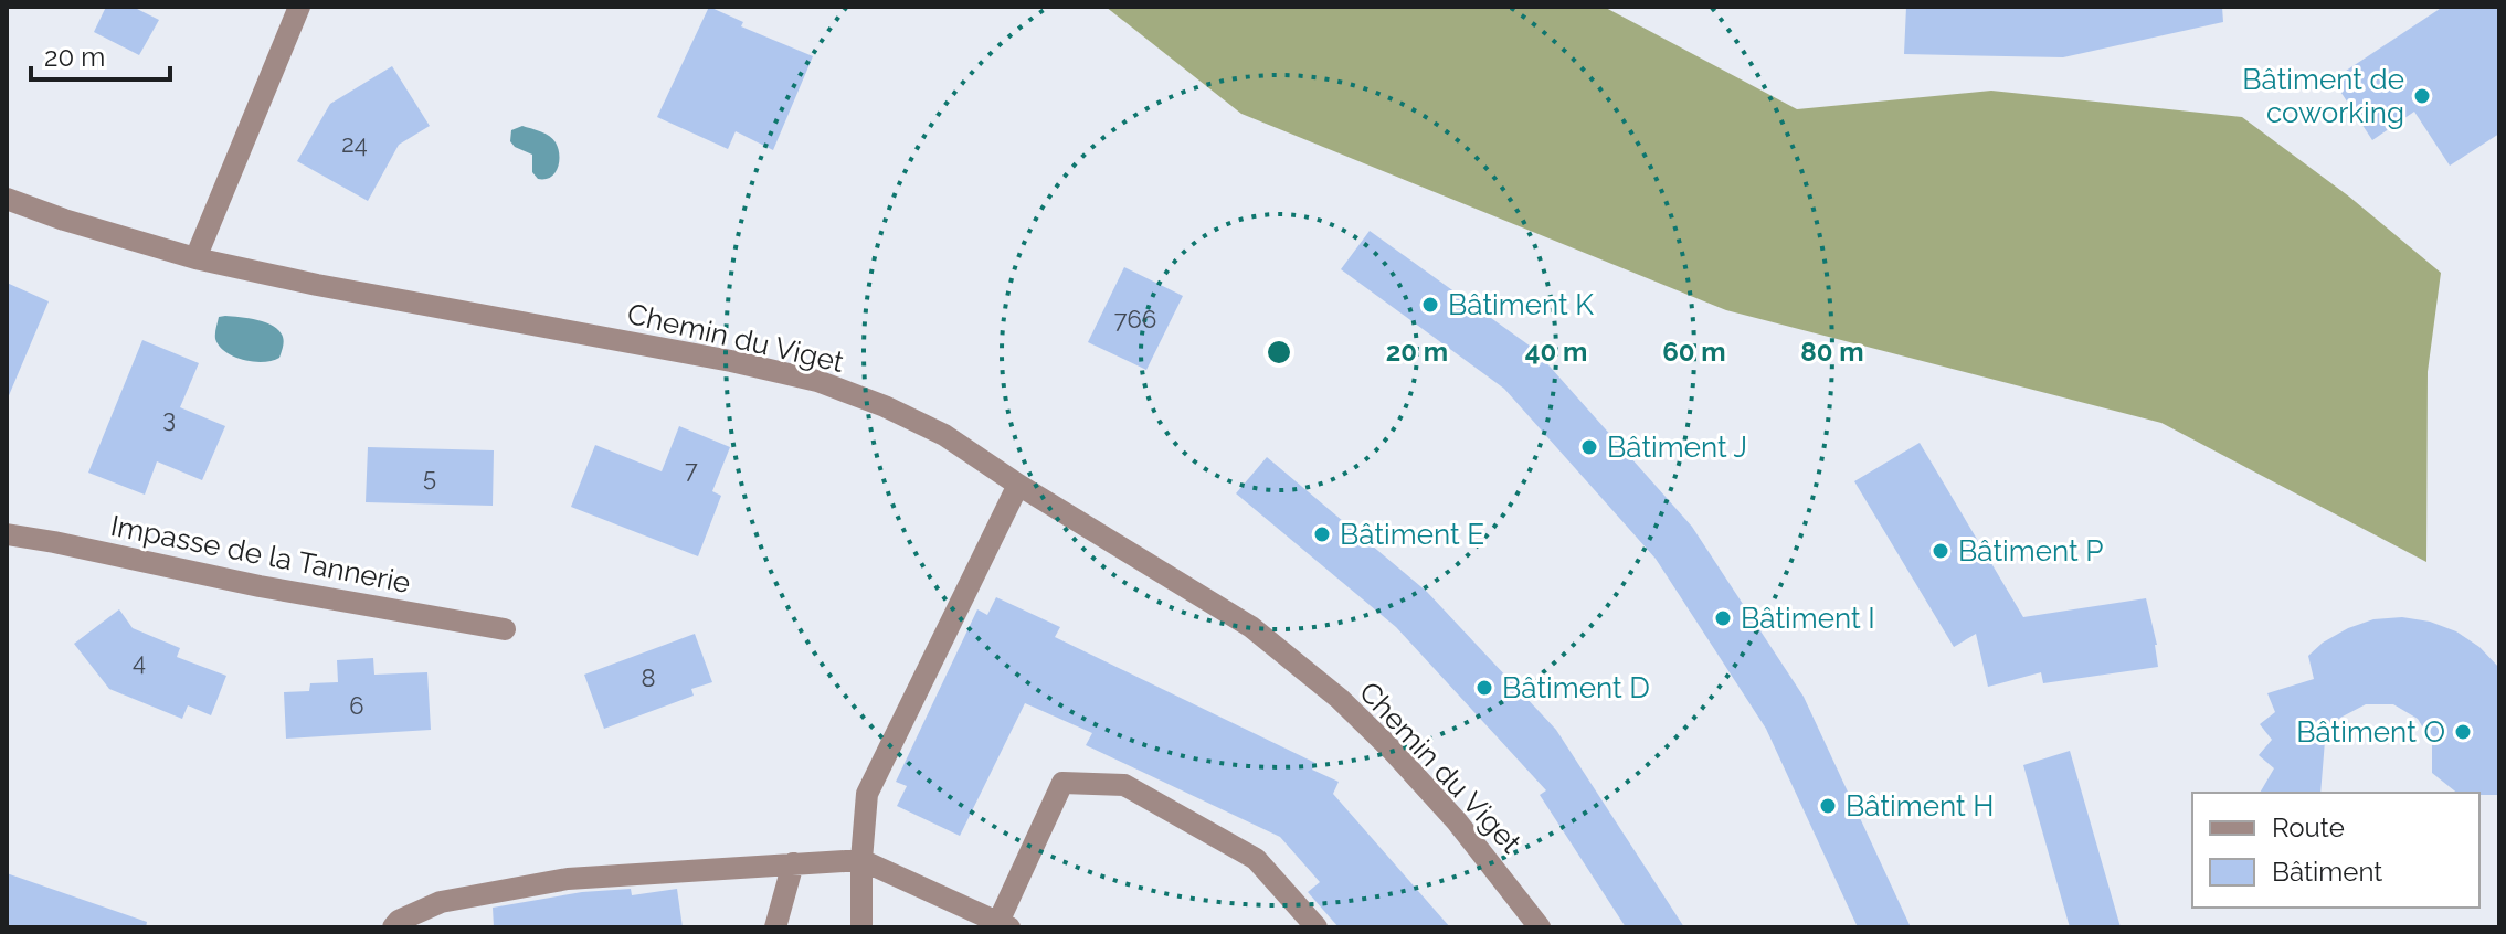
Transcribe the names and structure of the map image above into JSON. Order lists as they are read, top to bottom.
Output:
{
  "streets": {
    "street": ["Chemin du Viget", "Impasse de la Tannerie"]
  },
  "places": [
    "Bâtiment de coworking",
    "Bâtiment K",
    "Bâtiment J",
    "Bâtiment E",
    "Bâtiment P",
    "Bâtiment I",
    "Bâtiment D",
    "Bâtiment O",
    "Bâtiment H"
  ],
  "house_numbers": [
    "24",
    "766",
    "3",
    "7",
    "5",
    "4",
    "8",
    "6"
  ],
  "legend": ["Route", "Bâtiment"],
  "scale_bar": "20 m",
  "rings": [
    "20 m",
    "40 m",
    "60 m",
    "80 m"
  ]
}
